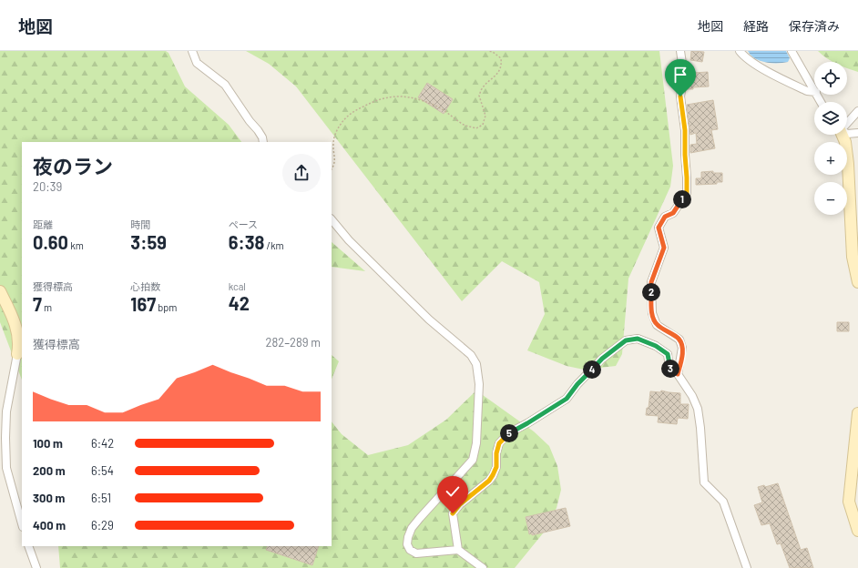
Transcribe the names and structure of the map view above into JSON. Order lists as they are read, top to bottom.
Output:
{
  "page": {
    "header": "地図",
    "nav": ["地図", "経路", "保存済み"],
    "map_buttons": ["+", "−"],
    "heading": ["夜のラン", "20:39"],
    "pins": [
      "1",
      "2",
      "3",
      "4",
      "5"
    ],
    "stats": [
      ["距離", "0.60 km"],
      ["時間", "3:59"],
      ["ペース", "6:38 /km"],
      ["獲得標高", "7 m"],
      ["心拍数", "167 bpm"],
      ["kcal", "42"]
    ],
    "chart": ["獲得標高", "282–289 m"],
    "list": [
      {
        "name": "100 m",
        "note": "6:42"
      },
      {
        "name": "200 m",
        "note": "6:54"
      },
      {
        "name": "300 m",
        "note": "6:51"
      },
      {
        "name": "400 m",
        "note": "6:29"
      }
    ]
  }
}
